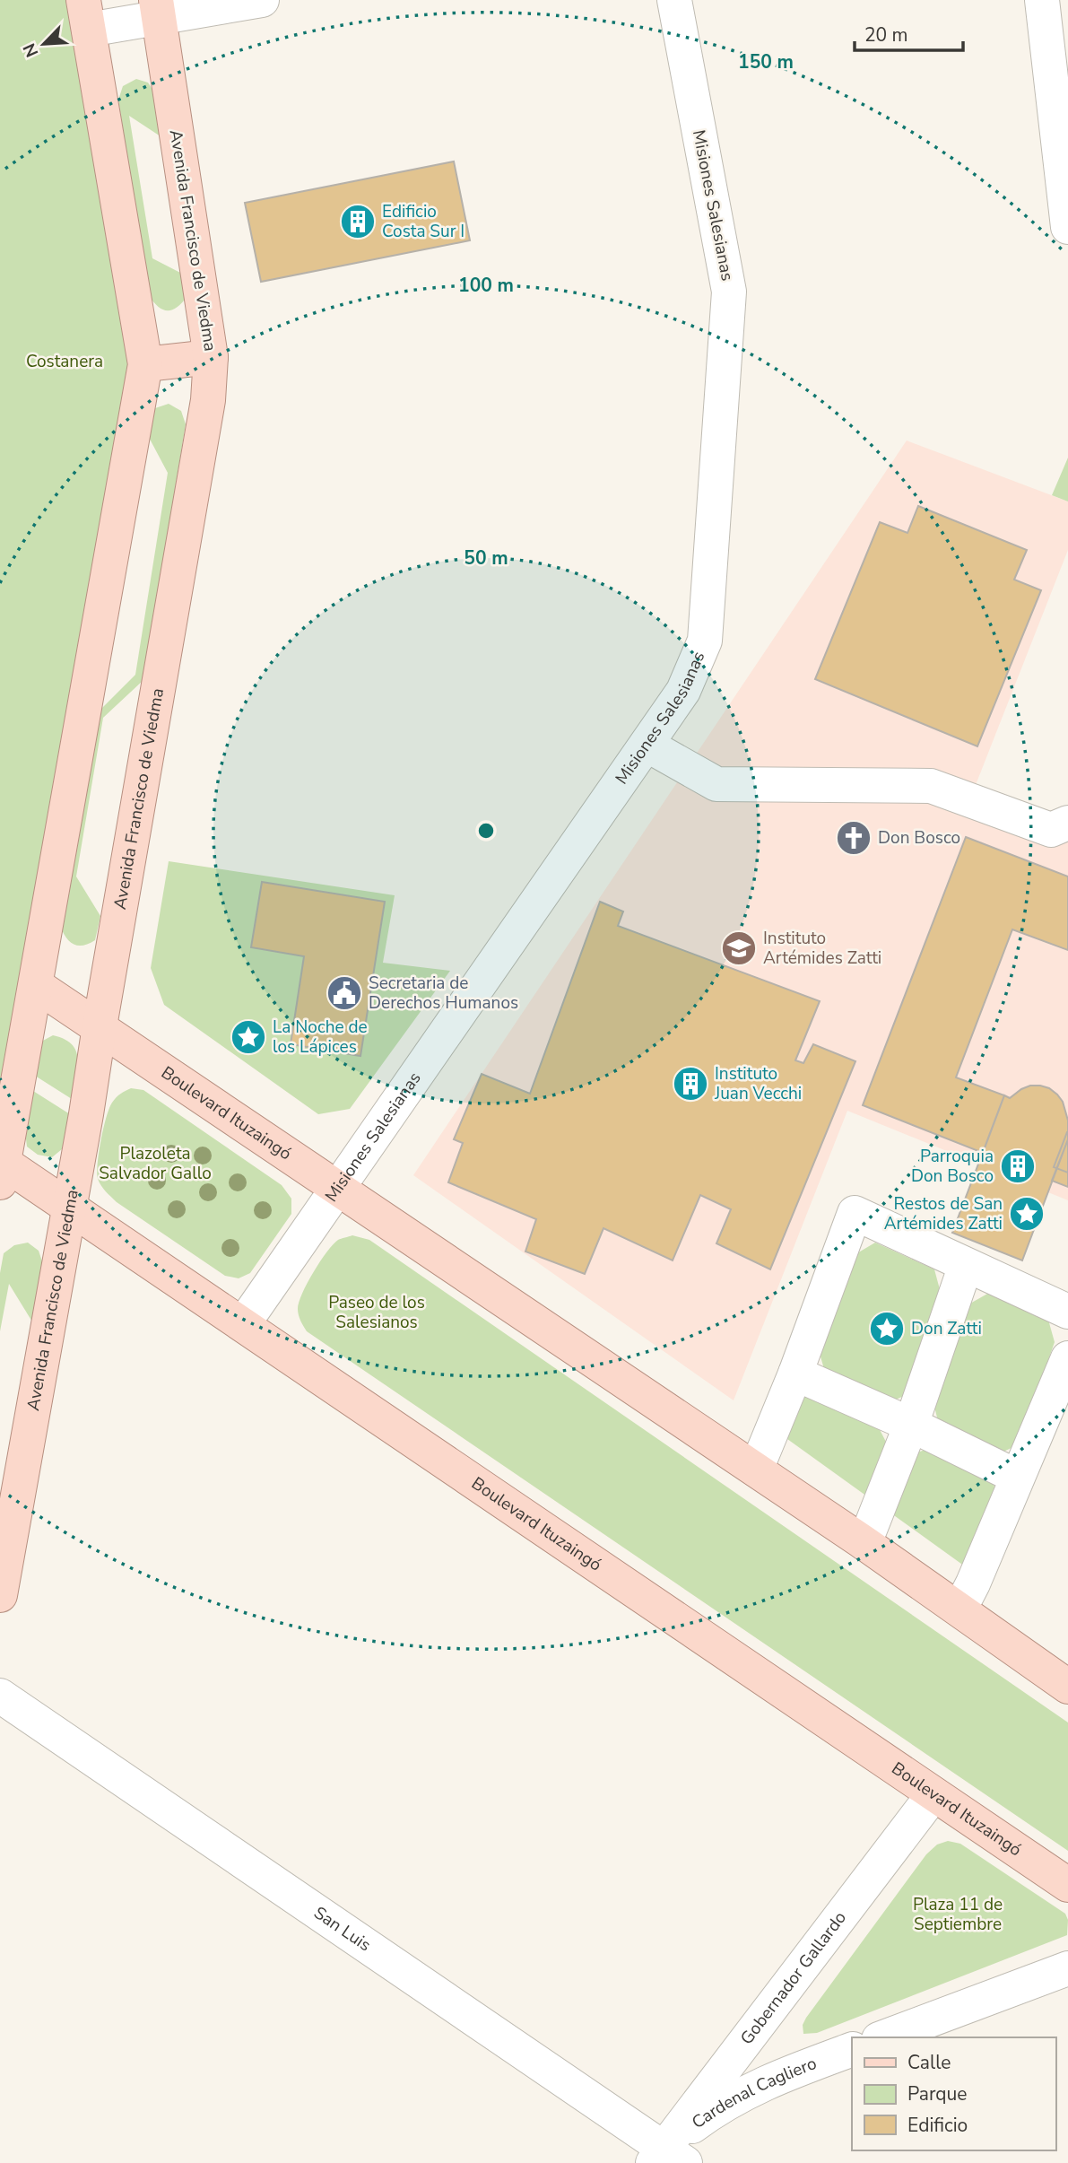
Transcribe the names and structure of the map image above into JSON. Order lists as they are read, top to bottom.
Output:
{
  "streets": {
    "main road": ["Avenida Francisco de Viedma", "Boulevard Ituzaingó"],
    "street": [
      "Misiones Salesianas",
      "San Luis",
      "Gobernador Gallardo",
      "Cardenal Cagliero"
    ]
  },
  "crossings": [
    ["Misiones Salesianas", "Boulevard Ituzaingó"],
    ["Avenida Francisco de Viedma", "Boulevard Ituzaingó"],
    ["Boulevard Ituzaingó", "Gobernador Gallardo"],
    ["San Luis", "Gobernador Gallardo"],
    ["San Luis", "Cardenal Cagliero"],
    ["Gobernador Gallardo", "Cardenal Cagliero"]
  ],
  "parks": [
    "Costanera",
    "Plazoleta Salvador Gallo",
    "Paseo de los Salesianos",
    "Plaza 11 de Septiembre"
  ],
  "places": {
    "building": ["Edificio Costa Sur I", "Instituto Juan Vecchi", "Parroquia Don Bosco"],
    "church": ["Don Bosco"],
    "school or university": ["Instituto Artémides Zatti"],
    "public building": ["Secretaria de Derechos Humanos"],
    "place": ["La Noche de los Lápices", "Restos de San Artémides Zatti", "Don Zatti"]
  },
  "legend": ["Calle", "Parque", "Edificio"],
  "scale_bar": "20 m",
  "north": "bottom left",
  "rings": ["150 m", "100 m", "50 m"]
}
